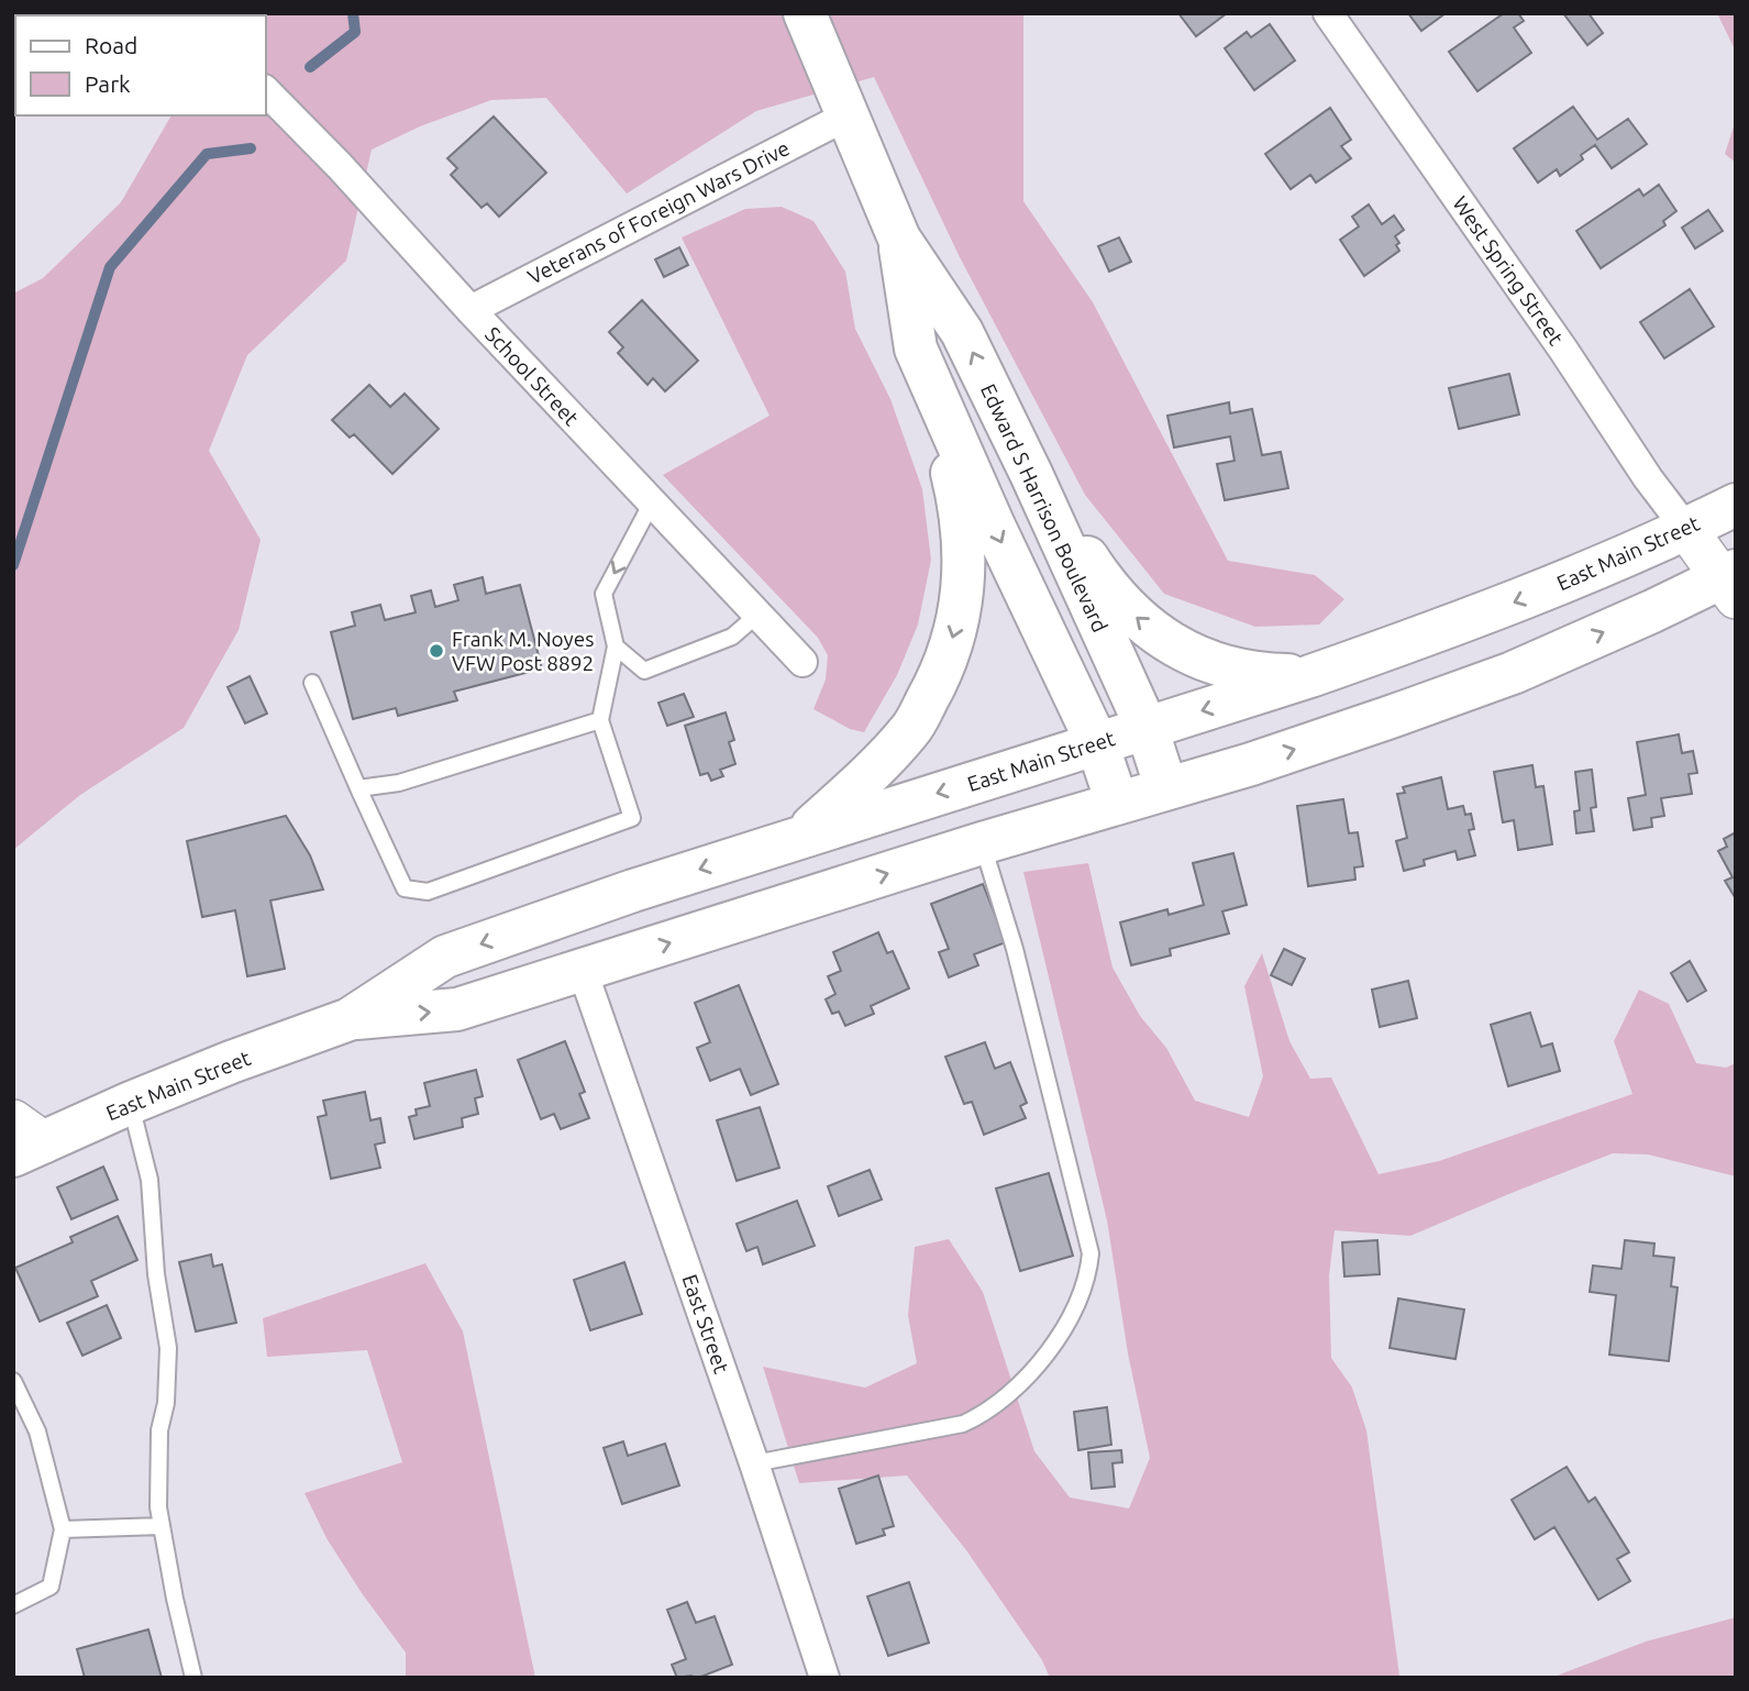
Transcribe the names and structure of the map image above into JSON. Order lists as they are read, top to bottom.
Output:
{
  "streets": {
    "main road": ["Edward S Harrison Boulevard", "East Main Street"],
    "street": [
      "Veterans of Foreign Wars Drive",
      "West Spring Street",
      "School Street",
      "East Street"
    ]
  },
  "crossings": [
    ["Veterans of Foreign Wars Drive", "School Street"],
    ["Veterans of Foreign Wars Drive", "Edward S Harrison Boulevard"],
    ["West Spring Street", "East Main Street"],
    ["Edward S Harrison Boulevard", "East Main Street"],
    ["East Main Street", "East Street"]
  ],
  "places": ["Frank M. Noyes VFW Post 8892"],
  "legend": ["Road", "Park"]
}
